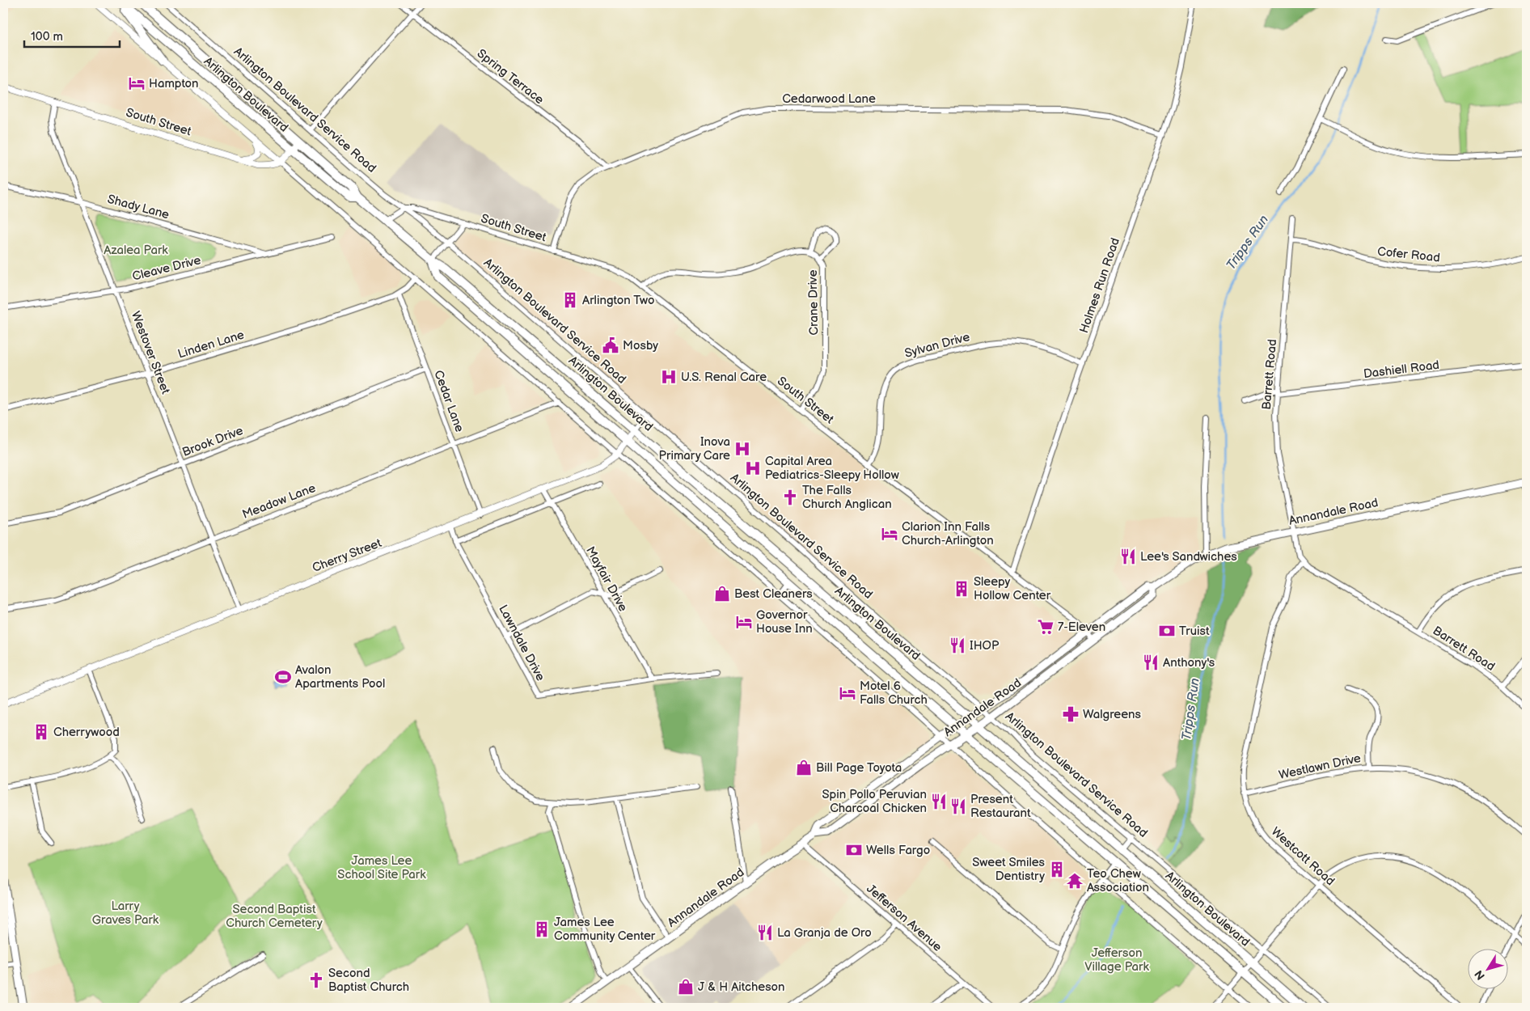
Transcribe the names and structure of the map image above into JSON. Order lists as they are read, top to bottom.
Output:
{
  "streets": {
    "highway": ["Arlington Boulevard"],
    "main road": ["Annandale Road"],
    "street": [
      "Spring Terrace",
      "Cedarwood Lane",
      "Arlington Boulevard Service Road",
      "South Street",
      "Shady Lane",
      "Cofer Road",
      "Cleave Drive",
      "Holmes Run Road",
      "Crane Drive",
      "Linden Lane",
      "Sylvan Drive",
      "Westover Street",
      "Dashiell Road",
      "Barrett Road",
      "Cedar Lane",
      "Brook Drive",
      "Meadow Lane",
      "Cherry Street",
      "Mayfair Drive",
      "Lawndale Drive",
      "Westlawn Drive",
      "Westcott Road",
      "Jefferson Avenue"
    ]
  },
  "crossings": [
    ["Spring Terrace", "Cedarwood Lane"],
    ["Arlington Boulevard", "Annandale Road"],
    ["Arlington Boulevard", "Cherry Street"],
    ["Cedarwood Lane", "South Street"],
    ["Cedarwood Lane", "Holmes Run Road"],
    ["Arlington Boulevard Service Road", "South Street"],
    ["Arlington Boulevard Service Road", "Annandale Road"],
    ["Arlington Boulevard Service Road", "Cherry Street"],
    ["South Street", "Holmes Run Road"],
    ["South Street", "Crane Drive"],
    ["South Street", "Sylvan Drive"],
    ["South Street", "Westover Street"],
    ["South Street", "Annandale Road"],
    ["Shady Lane", "Cleave Drive"],
    ["Shady Lane", "Westover Street"],
    ["Cofer Road", "Barrett Road"],
    ["Cleave Drive", "Westover Street"],
    ["Holmes Run Road", "Sylvan Drive"],
    ["Linden Lane", "Westover Street"],
    ["Linden Lane", "Cedar Lane"],
    ["Westover Street", "Brook Drive"],
    ["Westover Street", "Meadow Lane"],
    ["Westover Street", "Cherry Street"],
    ["Dashiell Road", "Barrett Road"],
    ["Barrett Road", "Annandale Road"],
    ["Barrett Road", "Westcott Road"],
    ["Cedar Lane", "Brook Drive"],
    ["Cedar Lane", "Meadow Lane"],
    ["Cedar Lane", "Cherry Street"],
    ["Annandale Road", "Jefferson Avenue"],
    ["Cherry Street", "Mayfair Drive"],
    ["Cherry Street", "Lawndale Drive"],
    ["Mayfair Drive", "Lawndale Drive"],
    ["Westlawn Drive", "Westcott Road"]
  ],
  "water": ["Tripps Run"],
  "parks": [
    "Azalea Park",
    "James Lee School Site Park",
    "Larry Graves Park",
    "Second Baptist Church Cemetery",
    "Jefferson Village Park"
  ],
  "places": {
    "hotel": [
      "Hampton",
      "Clarion Inn Falls Church-Arlington",
      "Governor House Inn",
      "Motel 6 Falls Church"
    ],
    "building": [
      "Arlington Two",
      "Sleepy Hollow Center",
      "Cherrywood",
      "Sweet Smiles Dentistry",
      "James Lee Community Center"
    ],
    "public building": ["Mosby"],
    "hospital": ["U.S. Renal Care", "Inova Primary Care", "Capital Area Pediatrics-Sleepy Hollow"],
    "church": ["The Falls Church Anglican", "Second Baptist Church"],
    "restaurant": [
      "Lee's Sandwiches",
      "IHOP",
      "Anthony's",
      "Spin Pollo Peruvian Charcoal Chicken",
      "Present Restaurant",
      "La Granja de Oro"
    ],
    "shop": ["Best Cleaners", "Bill Page Toyota", "J & H Aitcheson"],
    "supermarket": ["7-Eleven"],
    "bank": ["Truist", "Wells Fargo"],
    "sports": ["Avalon Apartments Pool"],
    "pharmacy": ["Walgreens"],
    "temple": ["Teo Chew Association"]
  },
  "scale_bar": "100 m",
  "north": "bottom left"
}
